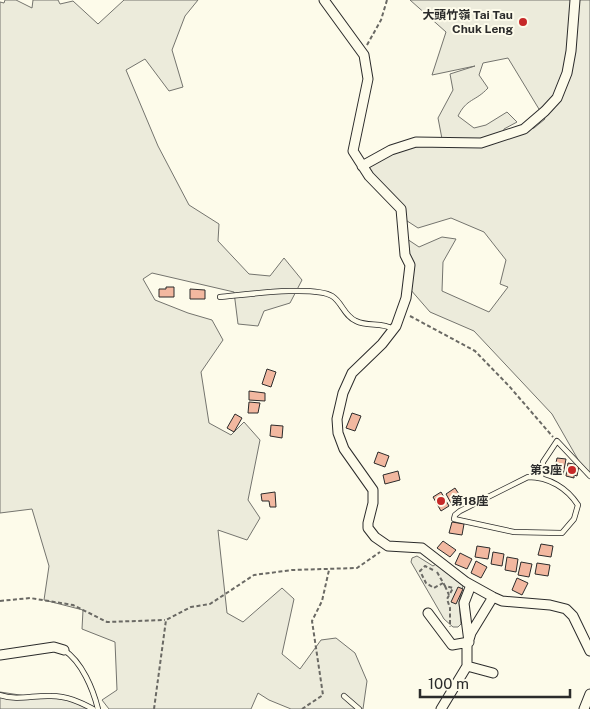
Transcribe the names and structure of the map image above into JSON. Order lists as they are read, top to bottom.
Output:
{
  "places": ["大頭竹嶺 Tai Tau Chuk Leng", "第3座", "第18座"],
  "scale_bar": "100 m"
}
